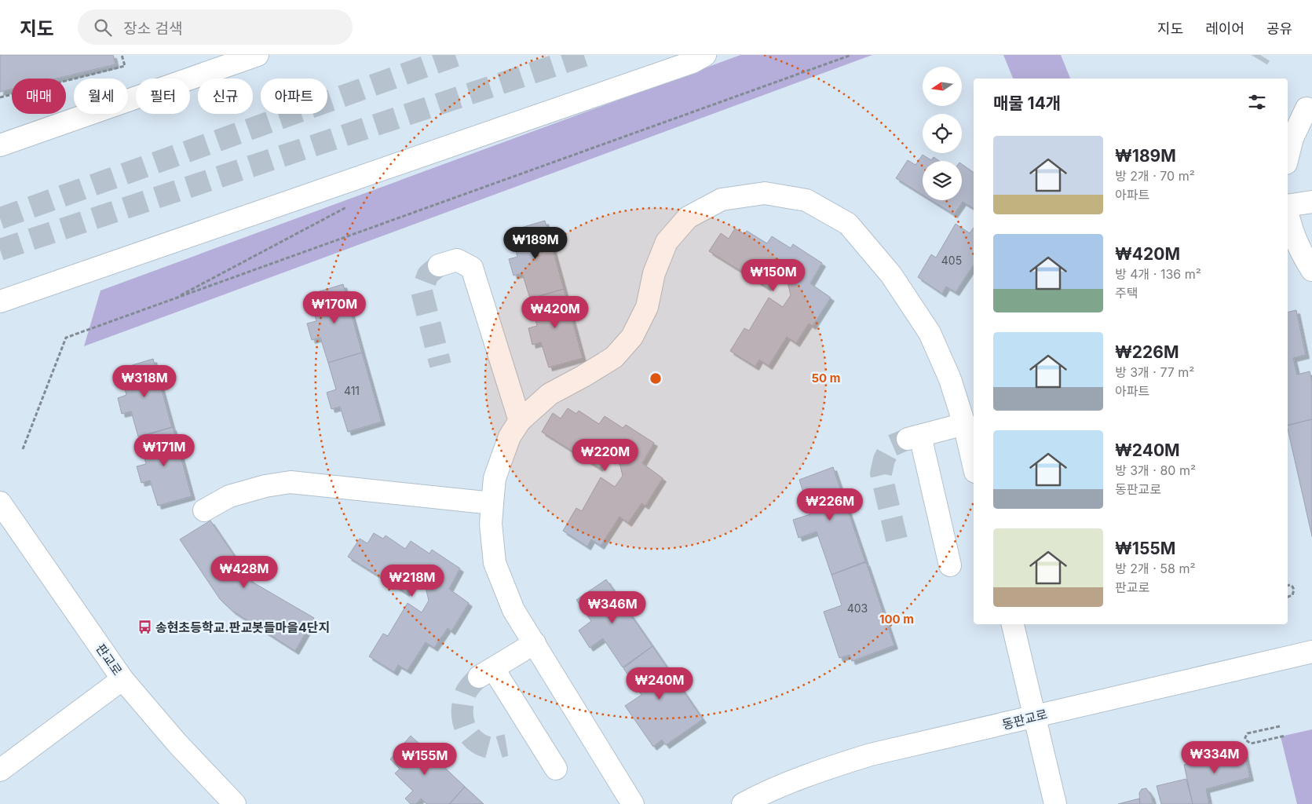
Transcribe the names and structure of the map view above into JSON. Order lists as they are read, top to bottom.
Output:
{
  "streets": {
    "main road": ["판교로", "동판교로"]
  },
  "places": {
    "bus stop": ["송현초등학교.판교봇들마을4단지"]
  },
  "house_numbers": ["405", "411", "403"],
  "north": "left",
  "page": {
    "header": "지도",
    "search": "장소 검색",
    "nav": ["지도", "레이어", "공유"],
    "chip": [
      "매매",
      "월세",
      "필터",
      "신규",
      "아파트"
    ],
    "heading": "매물 14개",
    "list": [
      {
        "name": "₩189M",
        "note": "방 2개 · 70 m² · 아파트"
      },
      {
        "name": "₩420M",
        "note": "방 4개 · 136 m² · 주택"
      },
      {
        "name": "₩226M",
        "note": "방 3개 · 77 m² · 아파트"
      },
      {
        "name": "₩240M",
        "note": "방 3개 · 80 m² · 동판교로"
      },
      {
        "name": "₩155M",
        "note": "방 2개 · 58 m² · 판교로"
      }
    ],
    "price": [
      "₩189M",
      "₩150M",
      "₩170M",
      "₩420M",
      "₩318M",
      "₩171M",
      "₩220M",
      "₩226M",
      "₩428M",
      "₩218M",
      "₩346M",
      "₩240M",
      "₩334M",
      "₩155M"
    ]
  },
  "rings": ["50 m", "100 m"]
}
